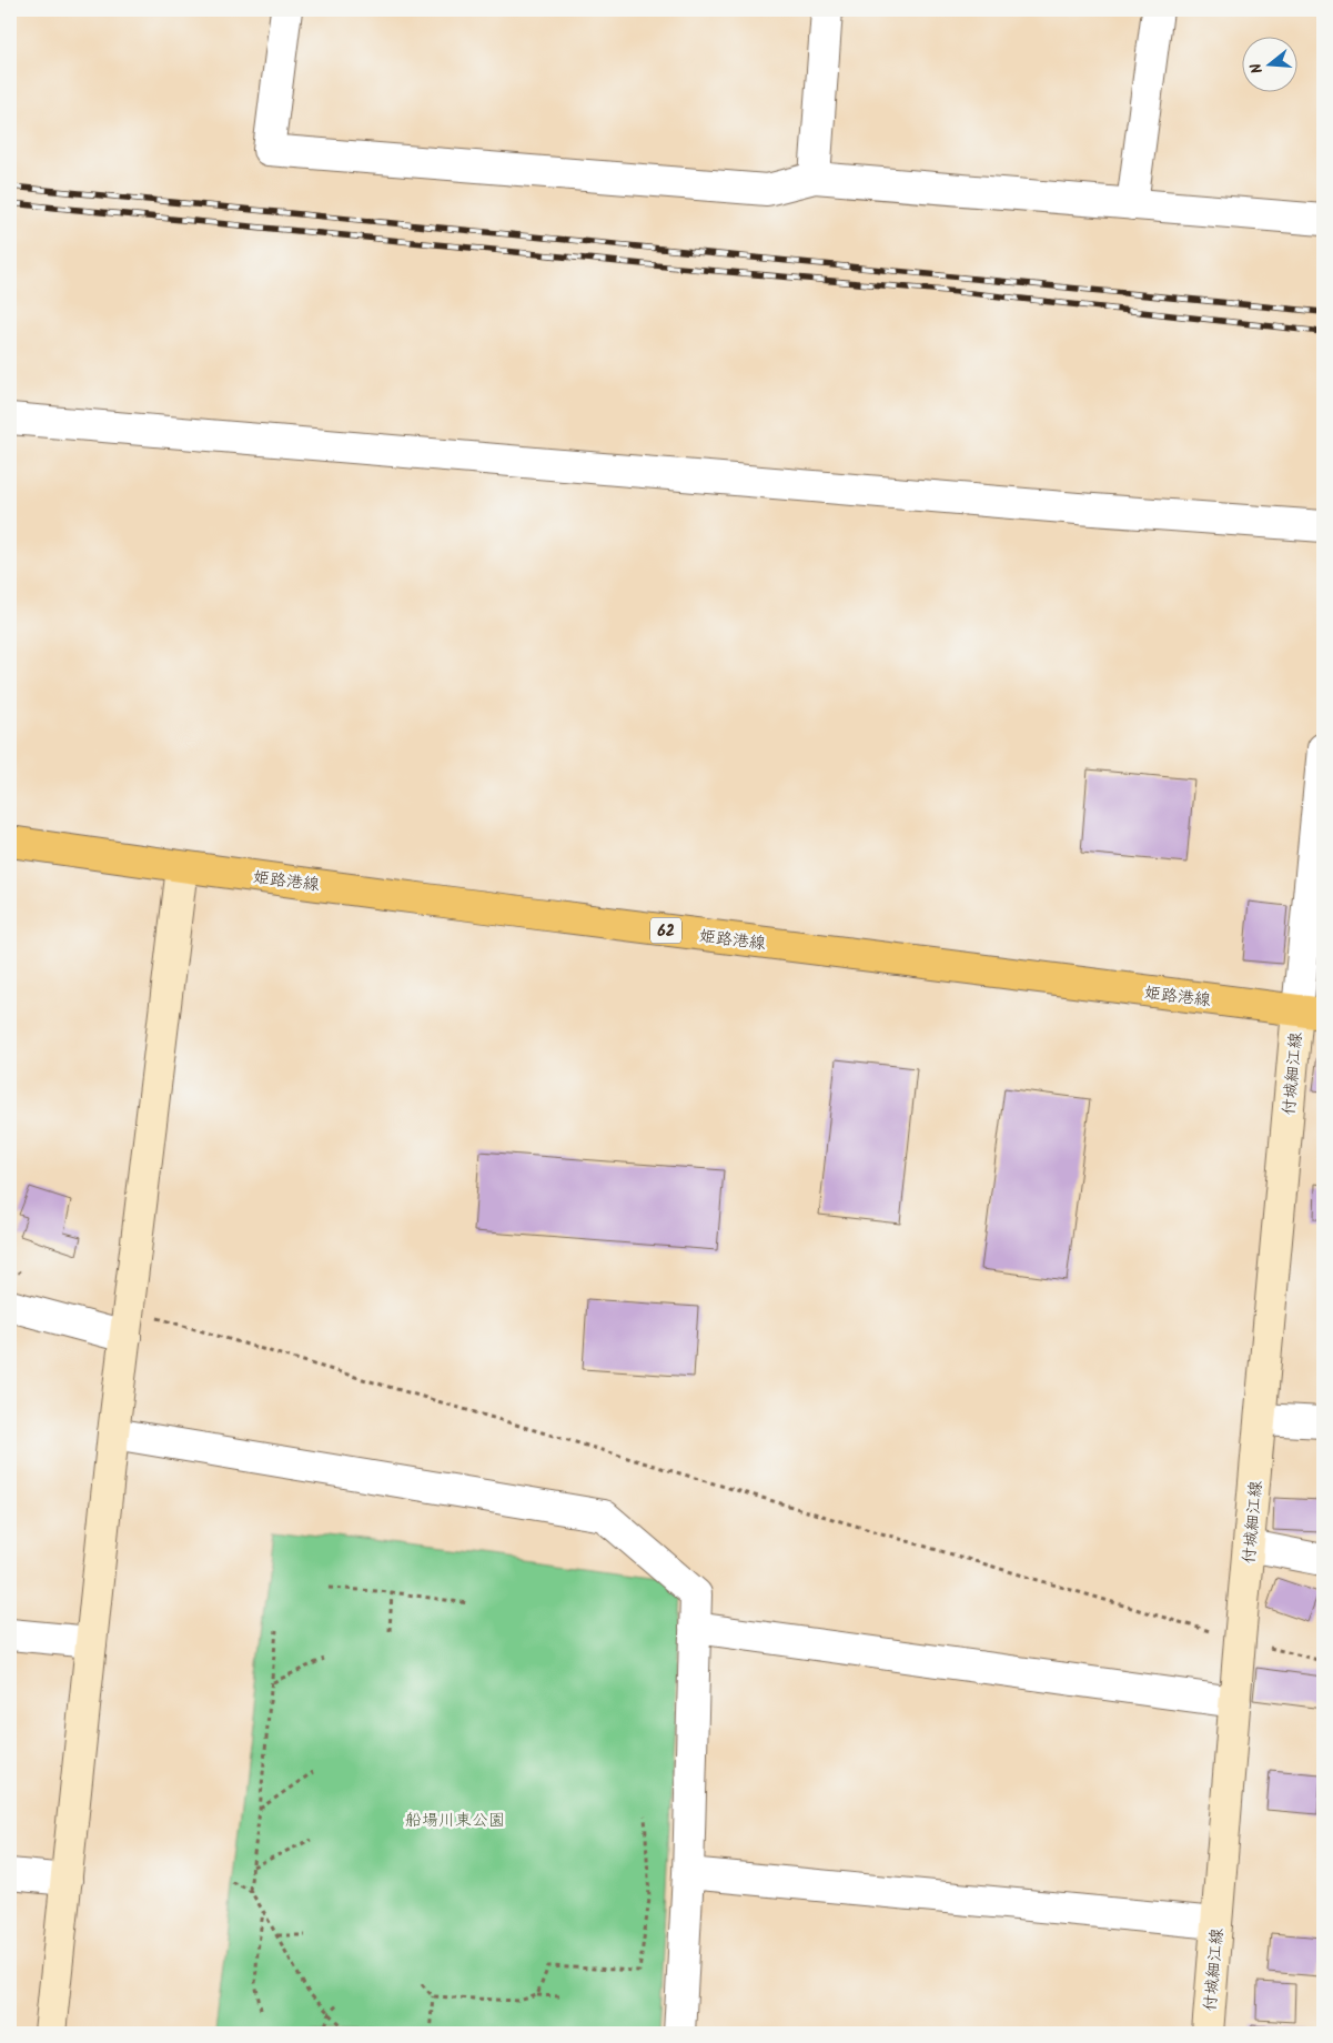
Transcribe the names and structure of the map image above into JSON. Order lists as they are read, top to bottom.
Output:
{
  "streets": {
    "main road": ["姫路港線", "62"],
    "street": ["付城細江線"]
  },
  "crossings": [
    ["姫路港線", "付城細江線"]
  ],
  "parks": ["船場川東公園"],
  "north": "left"
}
